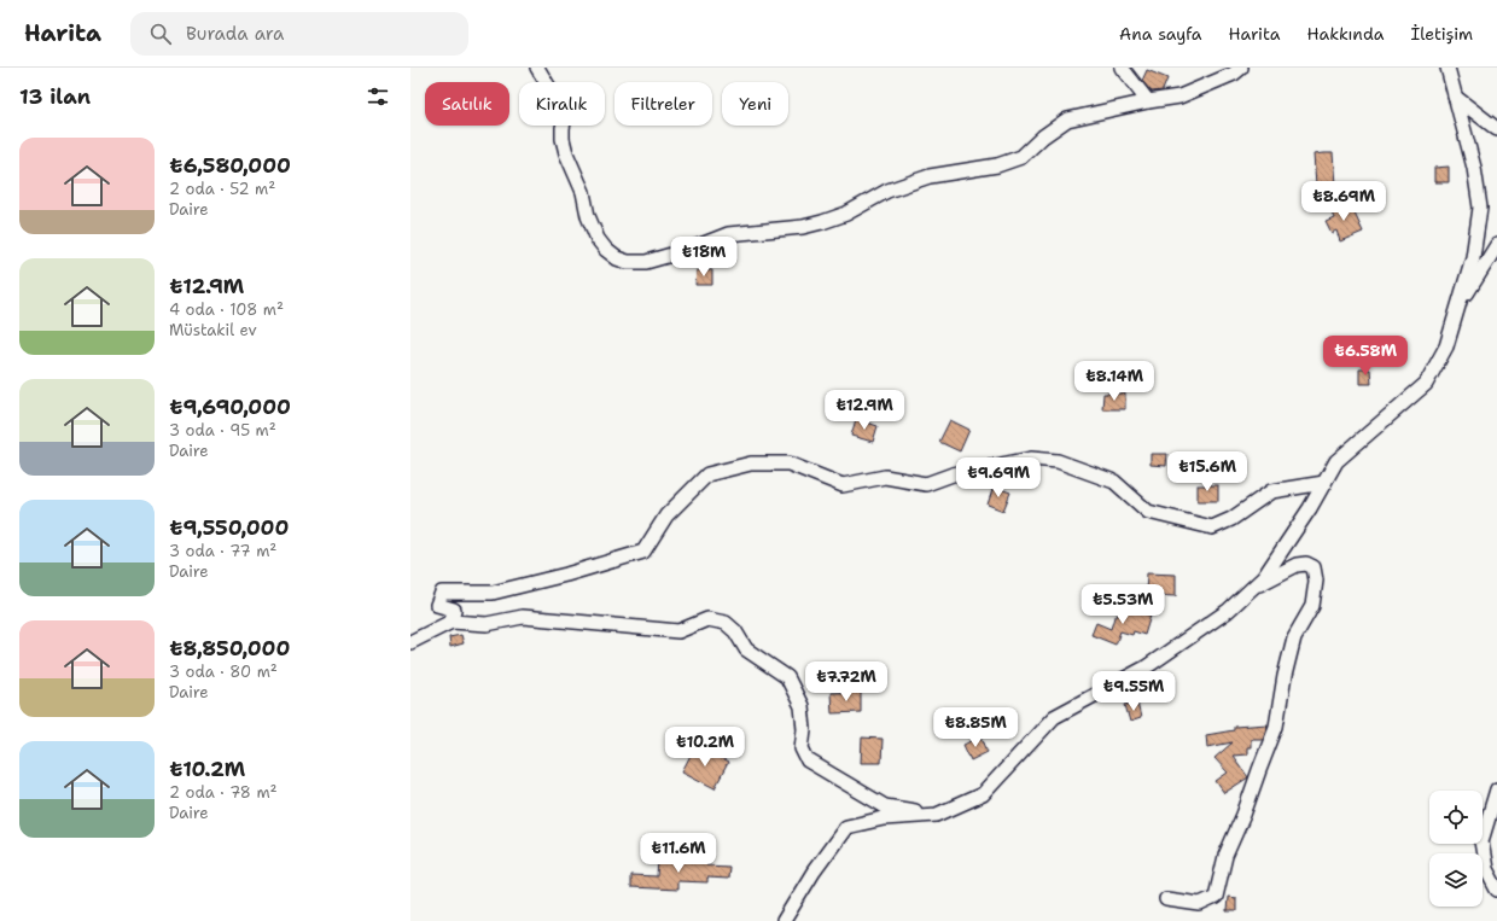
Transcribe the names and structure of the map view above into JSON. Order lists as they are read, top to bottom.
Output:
{
  "page": {
    "header": "Harita",
    "search": "Burada ara",
    "nav": [
      "Ana sayfa",
      "Harita",
      "Hakkında",
      "İletişim"
    ],
    "heading": "13 ilan",
    "chip": [
      "Satılık",
      "Kiralık",
      "Filtreler",
      "Yeni"
    ],
    "list": [
      {
        "name": "₺6,580,000",
        "note": "2 oda · 52 m² · Daire"
      },
      {
        "name": "₺12.9M",
        "note": "4 oda · 108 m² · Müstakil ev"
      },
      {
        "name": "₺9,690,000",
        "note": "3 oda · 95 m² · Daire"
      },
      {
        "name": "₺9,550,000",
        "note": "3 oda · 77 m² · Daire"
      },
      {
        "name": "₺8,850,000",
        "note": "3 oda · 80 m² · Daire"
      },
      {
        "name": "₺10.2M",
        "note": "2 oda · 78 m² · Daire"
      }
    ],
    "price": [
      "₺8.69M",
      "₺18M",
      "₺6.58M",
      "₺8.14M",
      "₺12.9M",
      "₺15.6M",
      "₺9.69M",
      "₺5.53M",
      "₺7.72M",
      "₺9.55M",
      "₺8.85M",
      "₺10.2M",
      "₺11.6M"
    ]
  }
}
